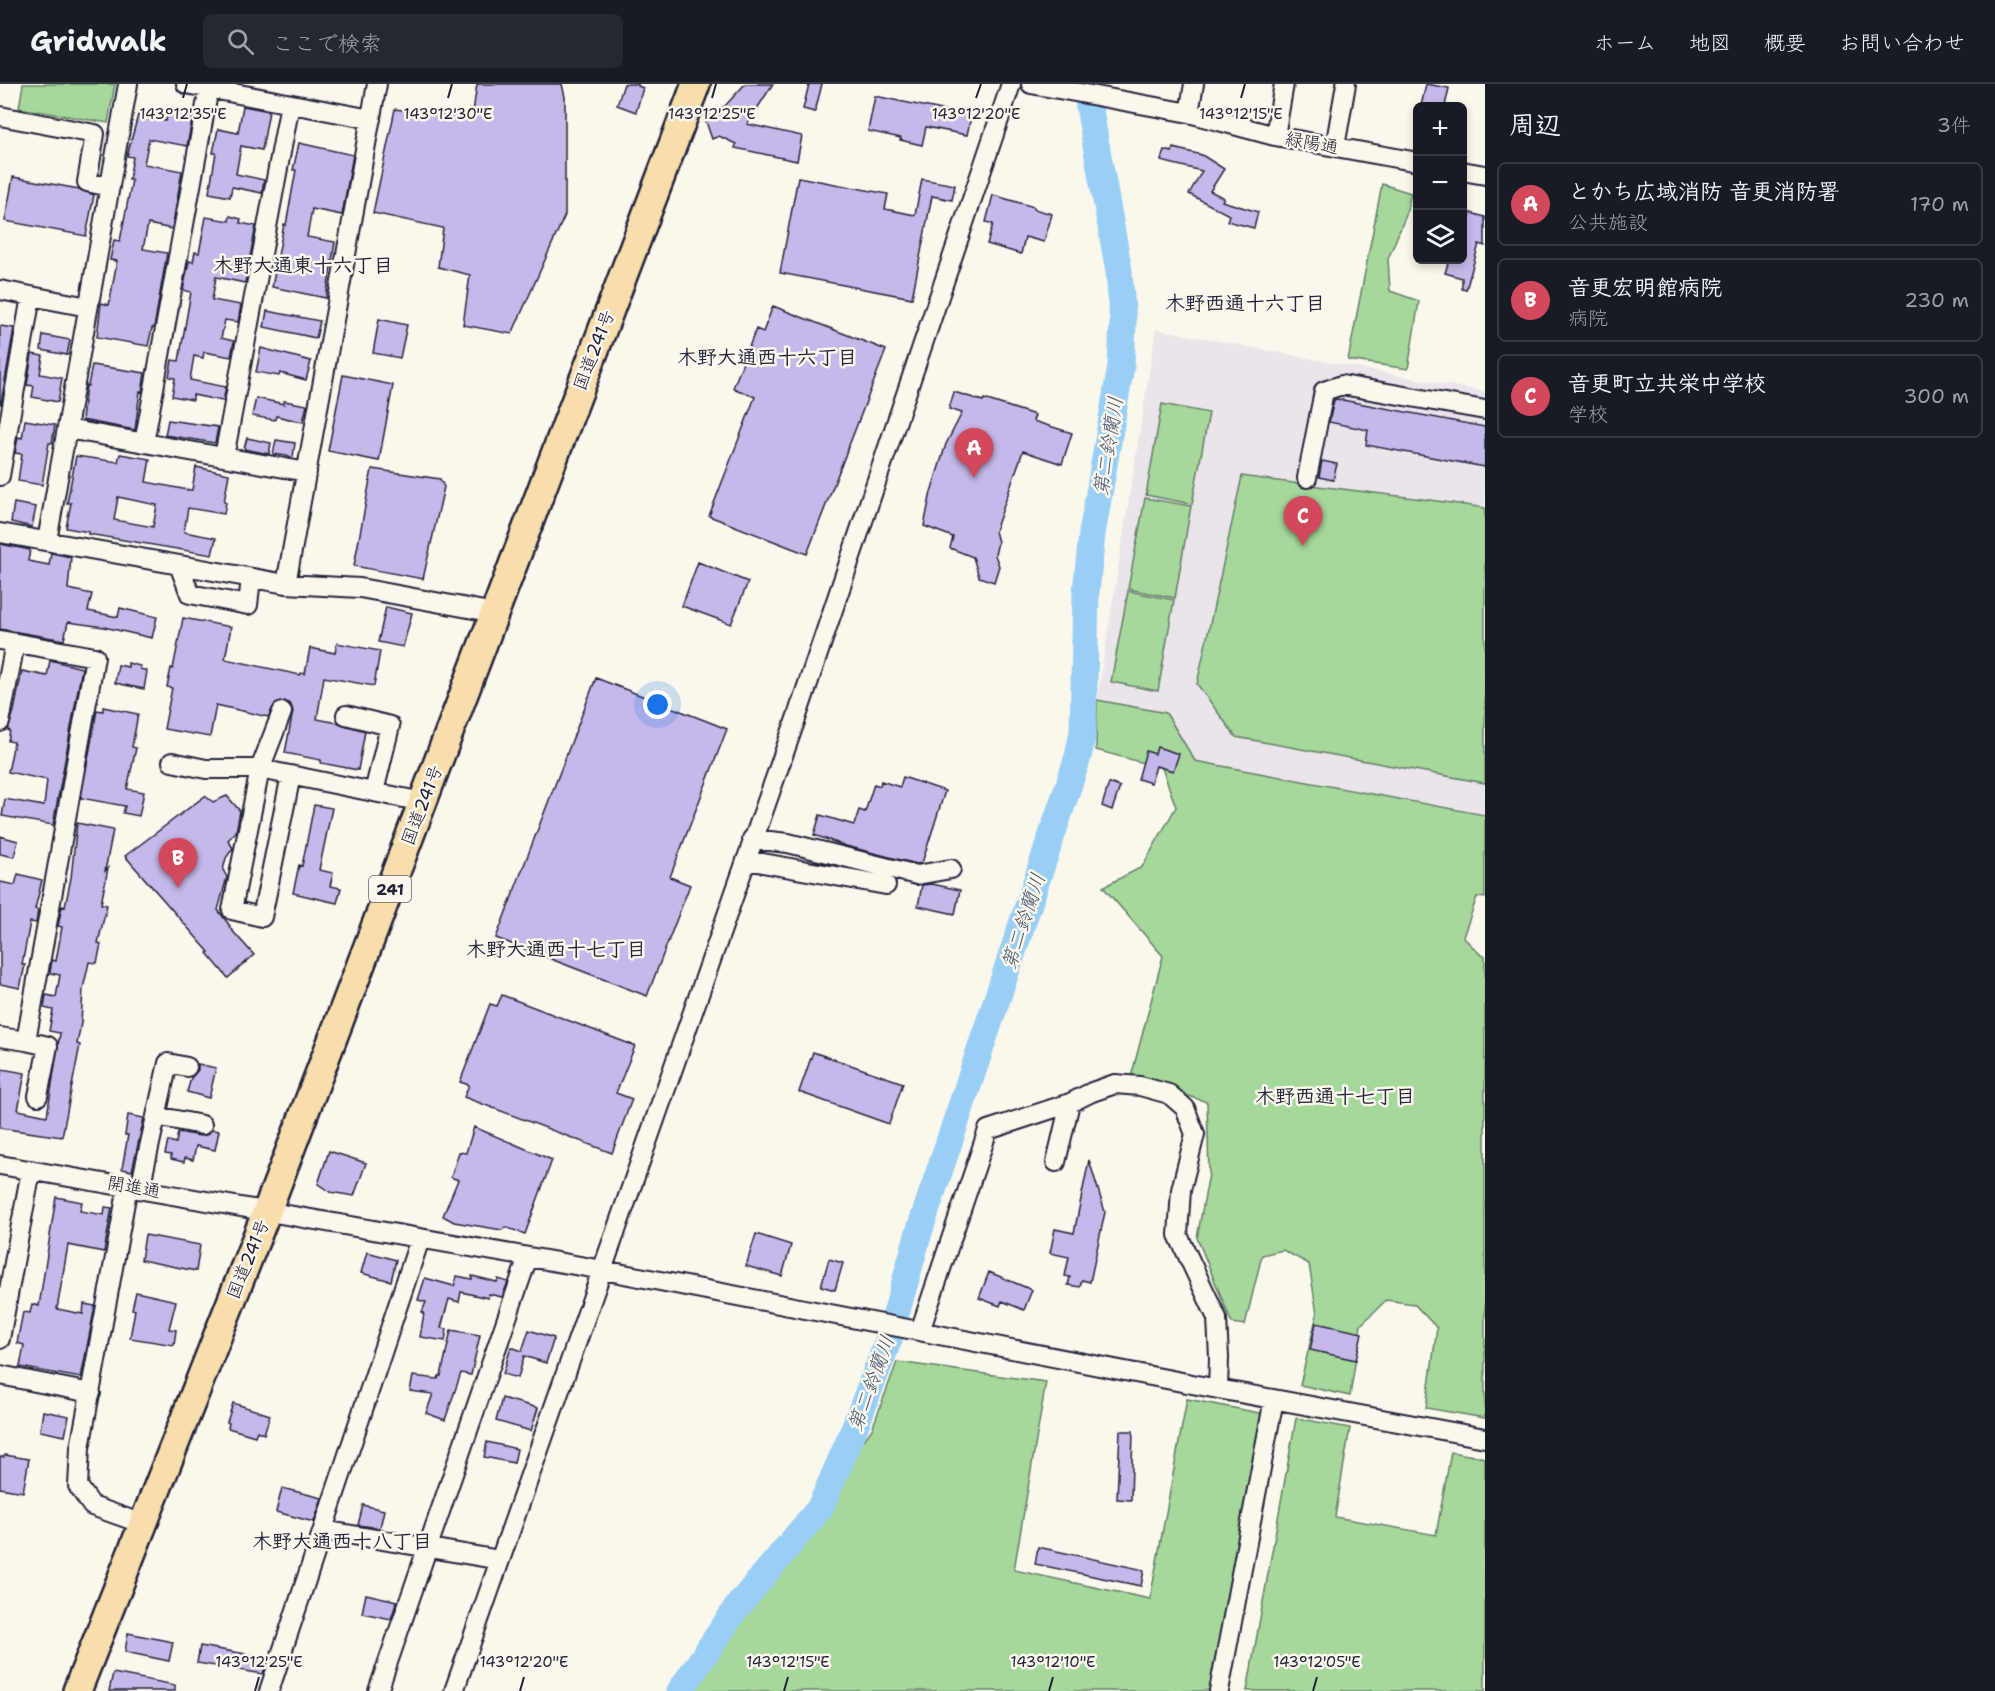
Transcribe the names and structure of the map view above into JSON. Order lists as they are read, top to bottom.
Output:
{
  "streets": {
    "highway": ["国道241号", "241"],
    "street": ["緑陽通", "開進通"]
  },
  "crossings": [
    ["国道241号", "開進通"]
  ],
  "districts": [
    "木野大通東十六丁目",
    "木野西通十六丁目",
    "木野大通西十六丁目",
    "木野大通西十七丁目",
    "木野西通十七丁目",
    "木野大通西十八丁目"
  ],
  "water": ["第二鈴蘭川"],
  "page": {
    "header": "Gridwalk",
    "search": "ここで検索",
    "nav": [
      "ホーム",
      "地図",
      "概要",
      "お問い合わせ"
    ],
    "heading": ["周辺", "3件"],
    "map_buttons": ["+", "−"],
    "list": [
      {
        "mark": "A",
        "name": "とかち広域消防 音更消防署",
        "note": "公共施設",
        "value": "170 m"
      },
      {
        "mark": "B",
        "name": "音更宏明館病院",
        "note": "病院",
        "value": "230 m"
      },
      {
        "mark": "C",
        "name": "音更町立共栄中学校",
        "note": "学校",
        "value": "300 m"
      }
    ],
    "pins": ["A", "C", "B"]
  },
  "coordinates": [
    "143°12'35\"E",
    "143°12'30\"E",
    "143°12'25\"E",
    "143°12'20\"E",
    "143°12'15\"E",
    "143°12'10\"E",
    "143°12'05\"E"
  ]
}
